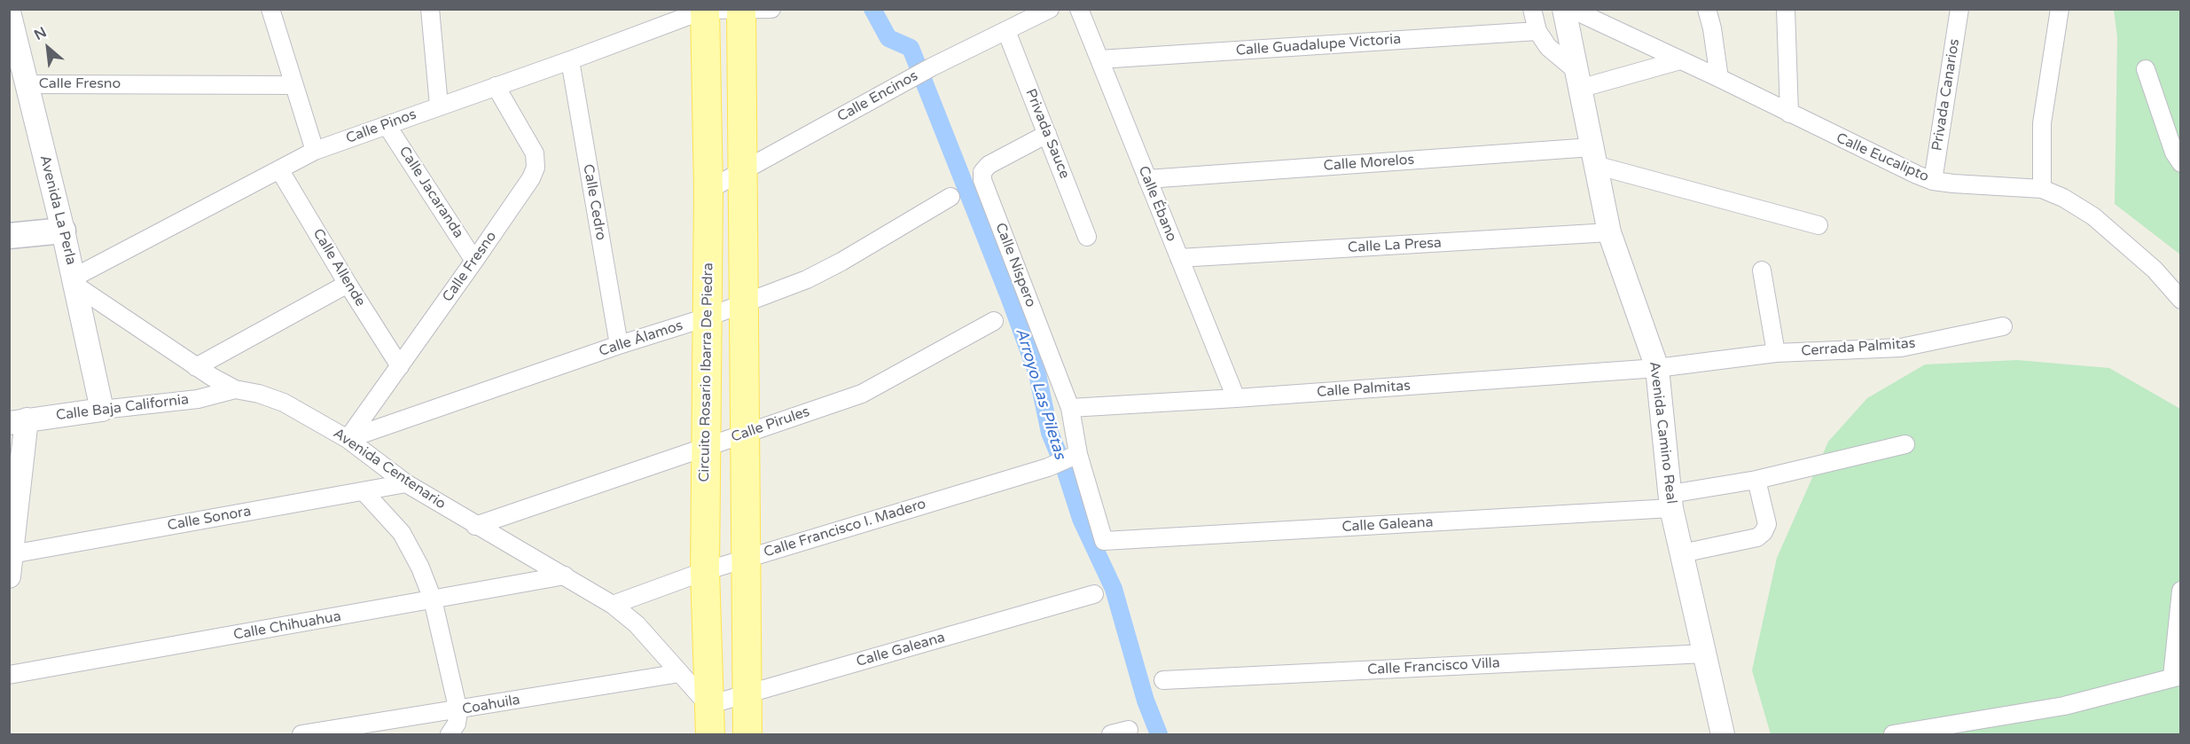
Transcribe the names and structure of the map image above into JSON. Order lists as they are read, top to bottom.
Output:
{
  "streets": {
    "main road": ["Circuito Rosario Ibarra De Piedra"],
    "street": [
      "Calle Guadalupe Victoria",
      "Calle Fresno",
      "Privada Canarios",
      "Calle Encinos",
      "Calle Pinos",
      "Privada Sauce",
      "Calle Eucalipto",
      "Calle Morelos",
      "Calle Jacaranda",
      "Calle Cedro",
      "Calle Ébano",
      "Avenida La Perla",
      "Calle La Presa",
      "Calle Níspero",
      "Calle Allende",
      "Calle Álamos",
      "Cerrada Palmitas",
      "Calle Palmitas",
      "Calle Baja California",
      "Calle Pirules",
      "Avenida Camino Real",
      "Avenida Centenario",
      "Calle Sonora",
      "Calle Galeana",
      "Calle Francisco I. Madero",
      "Calle Chihuahua",
      "Calle Francisco Villa",
      "Coahuila"
    ]
  },
  "crossings": [
    ["Calle Guadalupe Victoria", "Calle Ébano"],
    ["Calle Fresno", "Calle Pinos"],
    ["Calle Fresno", "Calle Jacaranda"],
    ["Calle Fresno", "Avenida La Perla"],
    ["Calle Fresno", "Calle Allende"],
    ["Calle Fresno", "Calle Álamos"],
    ["Calle Fresno", "Avenida Centenario"],
    ["Privada Canarios", "Calle Eucalipto"],
    ["Calle Encinos", "Privada Sauce"],
    ["Calle Encinos", "Circuito Rosario Ibarra De Piedra"],
    ["Calle Pinos", "Calle Jacaranda"],
    ["Calle Pinos", "Calle Cedro"],
    ["Calle Pinos", "Avenida La Perla"],
    ["Calle Pinos", "Calle Allende"],
    ["Calle Pinos", "Circuito Rosario Ibarra De Piedra"],
    ["Calle Pinos", "Avenida Centenario"],
    ["Privada Sauce", "Calle Níspero"],
    ["Calle Morelos", "Calle Ébano"],
    ["Calle Morelos", "Avenida Camino Real"],
    ["Calle Cedro", "Calle Álamos"],
    ["Calle Ébano", "Calle La Presa"],
    ["Calle Ébano", "Calle Palmitas"],
    ["Avenida La Perla", "Calle Baja California"],
    ["Avenida La Perla", "Avenida Centenario"],
    ["Calle La Presa", "Avenida Camino Real"],
    ["Calle Níspero", "Calle Palmitas"],
    ["Calle Níspero", "Calle Galeana"],
    ["Calle Níspero", "Calle Francisco I. Madero"],
    ["Calle Álamos", "Circuito Rosario Ibarra De Piedra"],
    ["Calle Álamos", "Avenida Centenario"],
    ["Cerrada Palmitas", "Calle Palmitas"],
    ["Cerrada Palmitas", "Avenida Camino Real"],
    ["Circuito Rosario Ibarra De Piedra", "Calle Pirules"],
    ["Circuito Rosario Ibarra De Piedra", "Avenida Centenario"],
    ["Circuito Rosario Ibarra De Piedra", "Calle Galeana"],
    ["Circuito Rosario Ibarra De Piedra", "Calle Francisco I. Madero"],
    ["Calle Palmitas", "Avenida Camino Real"],
    ["Calle Baja California", "Avenida Centenario"],
    ["Calle Pirules", "Avenida Centenario"],
    ["Avenida Camino Real", "Calle Galeana"],
    ["Avenida Camino Real", "Calle Francisco Villa"],
    ["Avenida Centenario", "Calle Sonora"],
    ["Avenida Centenario", "Calle Galeana"],
    ["Avenida Centenario", "Calle Francisco I. Madero"],
    ["Avenida Centenario", "Calle Chihuahua"],
    ["Avenida Centenario", "Coahuila"]
  ],
  "water": ["Arroyo Las Piletas"],
  "north": "top left"
}
